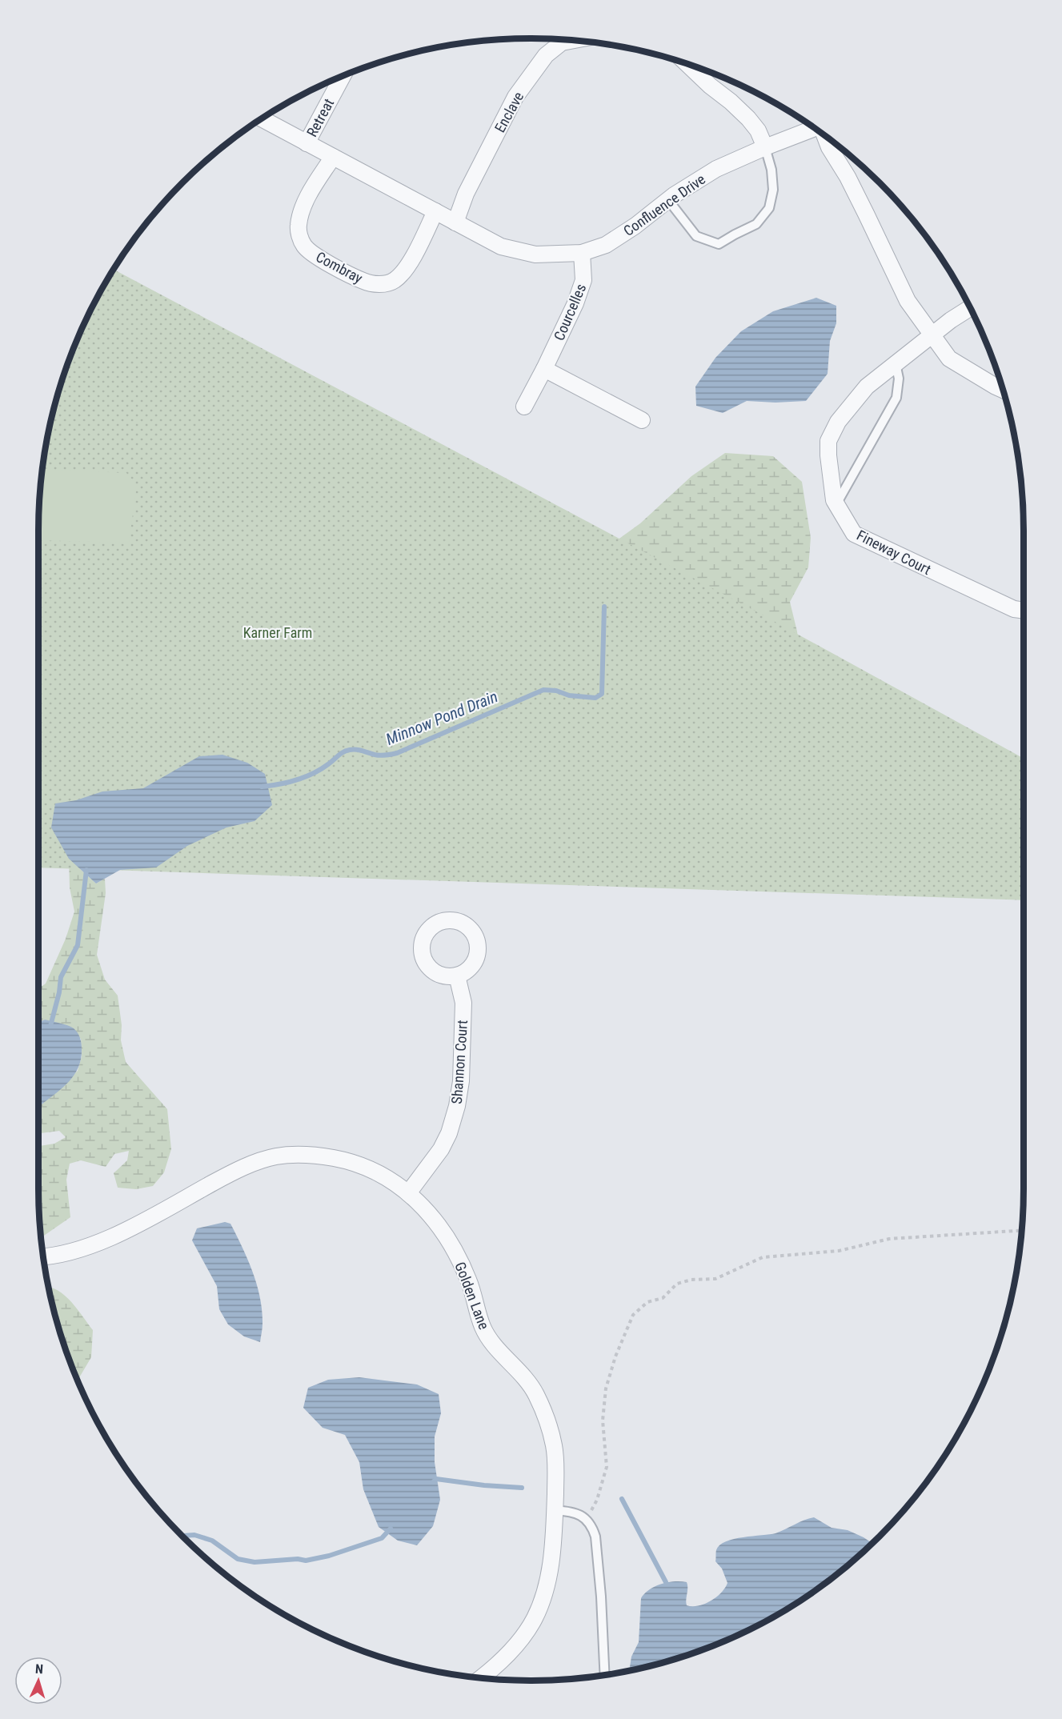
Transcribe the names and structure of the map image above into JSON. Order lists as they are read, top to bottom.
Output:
{
  "streets": {
    "street": [
      "Enclave",
      "Retreat",
      "Confluence Drive",
      "Combray",
      "Courcelles",
      "Fineway Court",
      "Shannon Court",
      "Golden Lane"
    ]
  },
  "crossings": [
    ["Enclave", "Confluence Drive"],
    ["Retreat", "Confluence Drive"],
    ["Confluence Drive", "Combray"],
    ["Confluence Drive", "Courcelles"],
    ["Confluence Drive", "Fineway Court"],
    ["Shannon Court", "Golden Lane"]
  ],
  "water": ["Minnow Pond Drain"],
  "parks": ["Karner Farm"],
  "north": "top"
}
